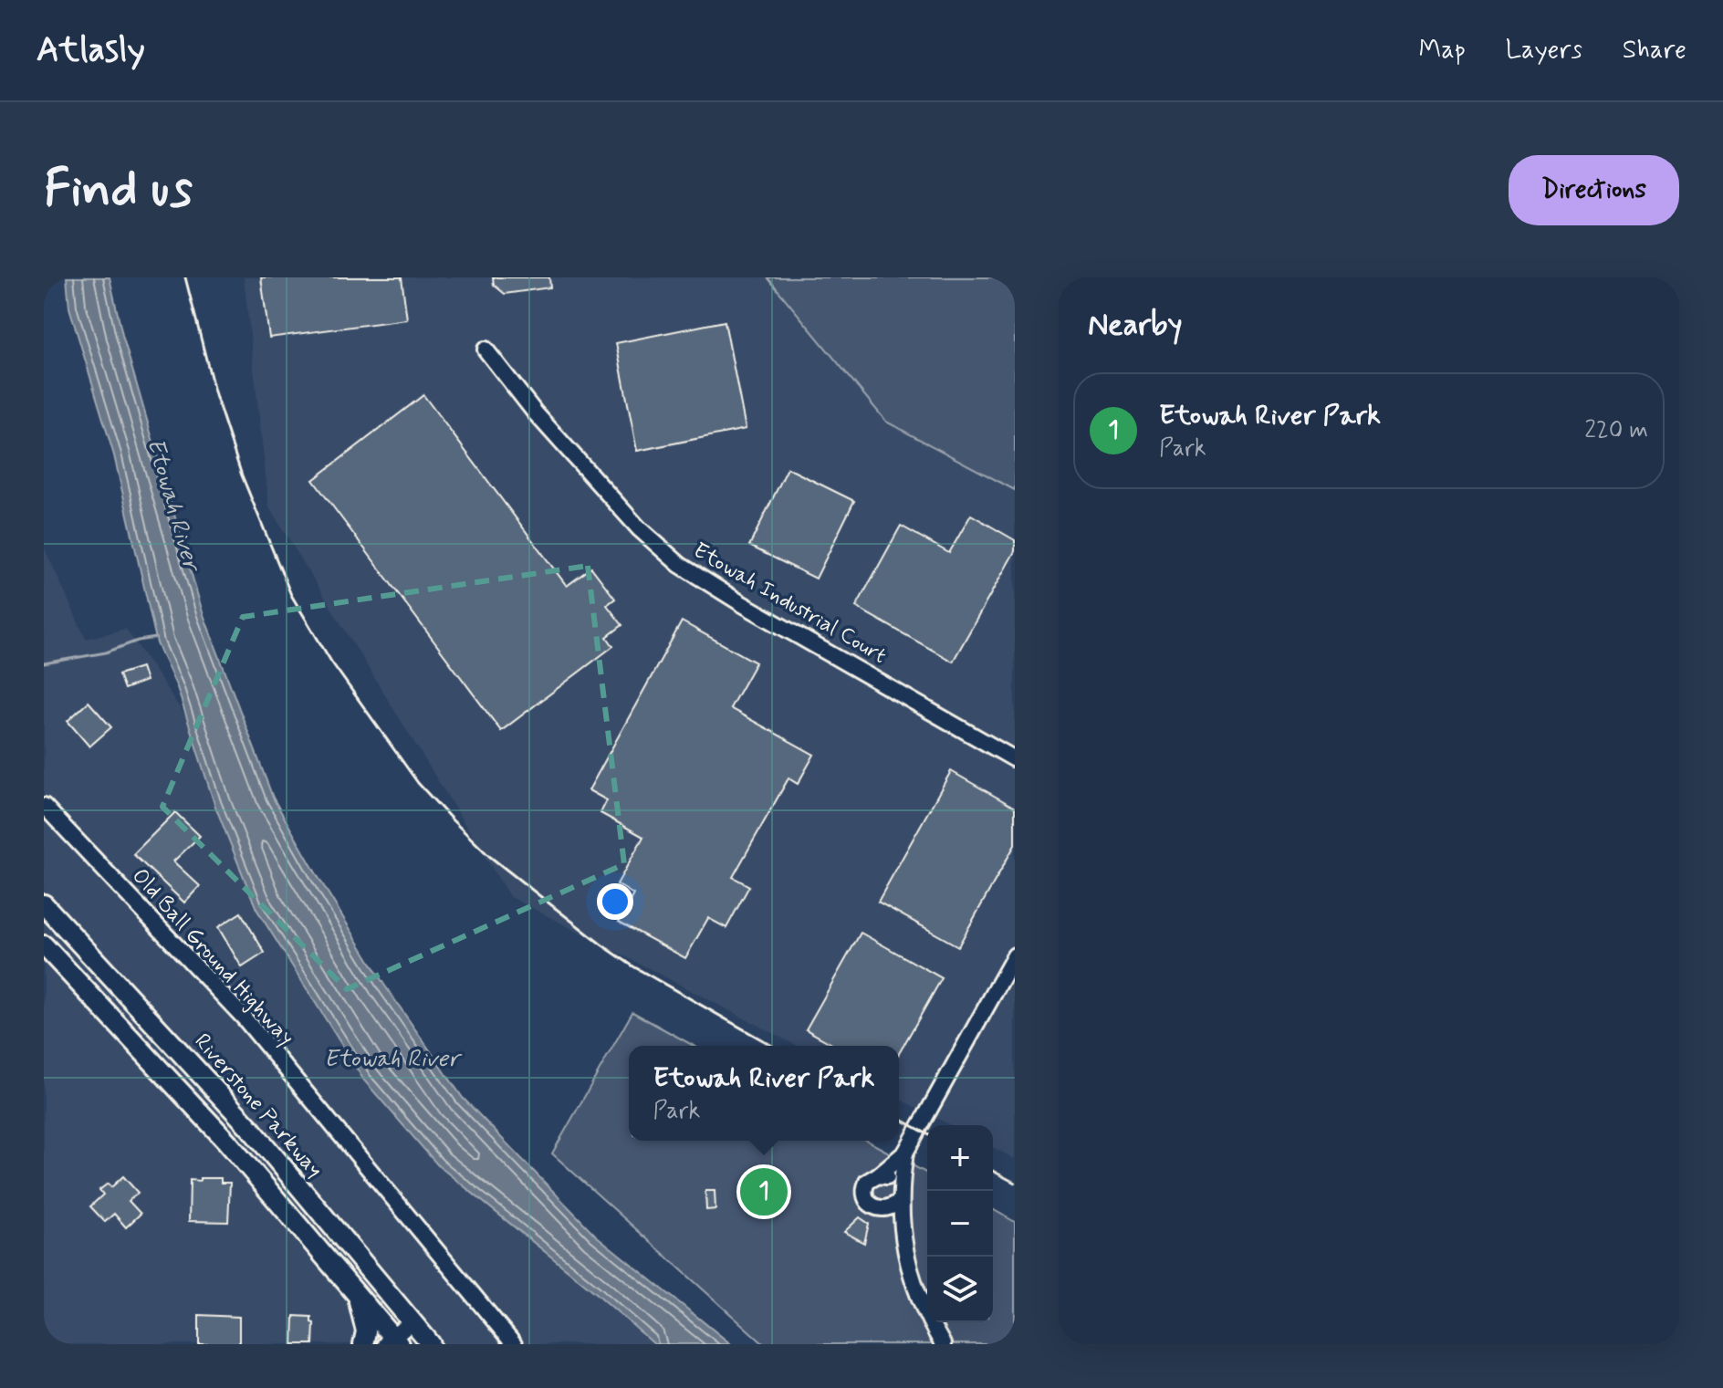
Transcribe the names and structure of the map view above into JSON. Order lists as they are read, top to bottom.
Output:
{
  "streets": {
    "main road": ["Riverstone Parkway"],
    "street": ["Etowah Industrial Court", "Old Ball Ground Highway"]
  },
  "water": ["Etowah River"],
  "page": {
    "header": "Atlasly",
    "nav": ["Map", "Layers", "Share"],
    "buttons": "Directions",
    "title": "Find us",
    "heading": "Nearby",
    "list": [
      {
        "mark": "1",
        "name": "Etowah River Park",
        "note": "Park",
        "value": "220 m"
      }
    ],
    "popup": ["Etowah River Park", "Park"],
    "map_buttons": ["+", "−"],
    "pins": "1"
  }
}
